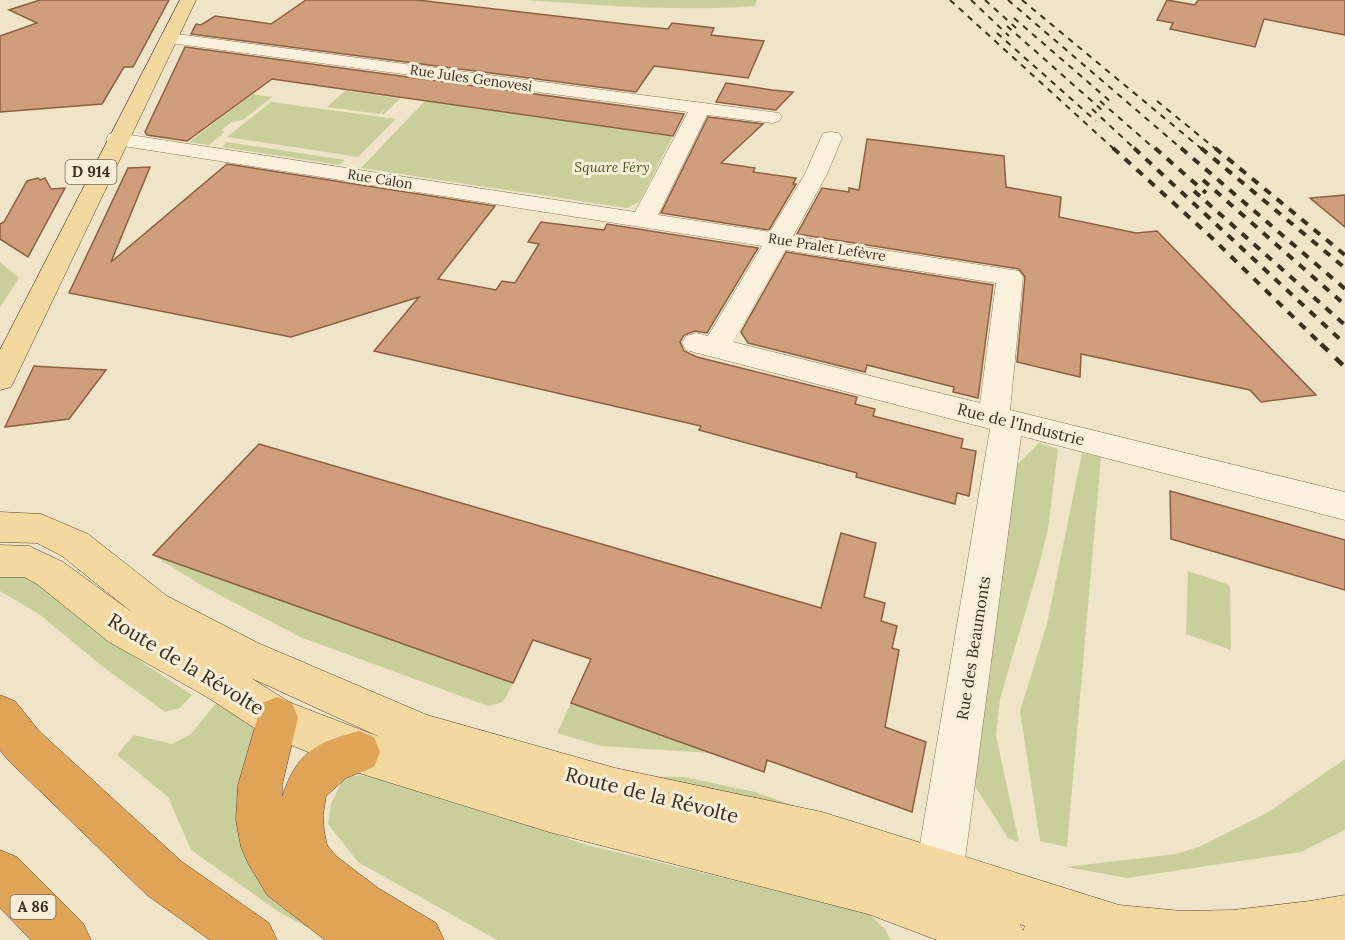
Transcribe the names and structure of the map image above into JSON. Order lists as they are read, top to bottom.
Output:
{
  "streets": {
    "highway": ["A 86"],
    "main road": ["D 914", "Route de la Révolte"],
    "street": [
      "Rue Jules Genovesi",
      "Rue Calon",
      "Rue Pralet Lefèvre",
      "Rue de l'Industrie",
      "Rue des Beaumonts"
    ]
  },
  "crossings": [
    ["Rue Jules Genovesi", "D 914"],
    ["D 914", "Rue Calon"],
    ["Rue Calon", "Rue Pralet Lefèvre"],
    ["Rue Pralet Lefèvre", "Rue de l'Industrie"],
    ["Rue Pralet Lefèvre", "Rue des Beaumonts"],
    ["Rue de l'Industrie", "Rue des Beaumonts"],
    ["Rue des Beaumonts", "Route de la Révolte"]
  ],
  "parks": ["Square Féry"]
}
